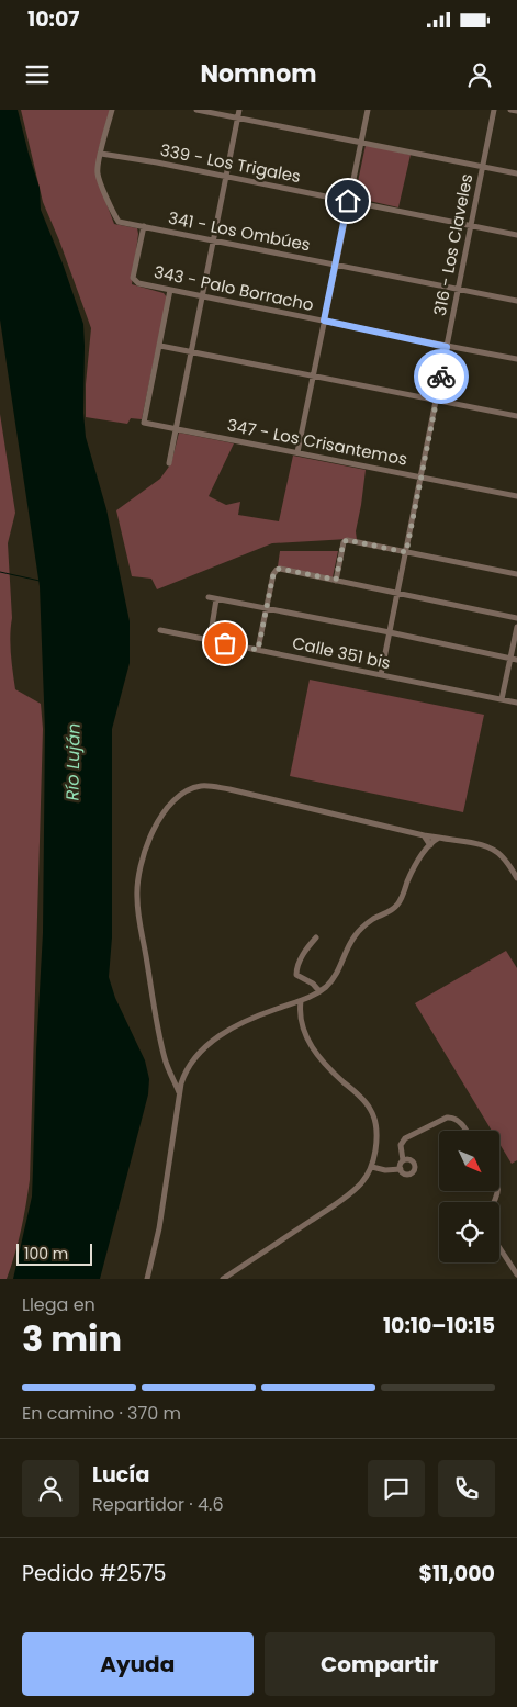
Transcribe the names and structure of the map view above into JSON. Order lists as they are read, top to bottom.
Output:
{
  "streets": {
    "street": [
      "339 - Los Trigales",
      "341 - Los Ombúes",
      "316 - Los Claveles",
      "343 - Palo Borracho",
      "347 - Los Crisantemos",
      "Calle 351 bis"
    ]
  },
  "crossings": [
    ["339 - Los Trigales", "341 - Los Ombúes"],
    ["339 - Los Trigales", "316 - Los Claveles"],
    ["341 - Los Ombúes", "316 - Los Claveles"],
    ["341 - Los Ombúes", "343 - Palo Borracho"],
    ["316 - Los Claveles", "343 - Palo Borracho"],
    ["316 - Los Claveles", "347 - Los Crisantemos"],
    ["316 - Los Claveles", "Calle 351 bis"]
  ],
  "water": ["Río Luján"],
  "scale_bar": "100 m",
  "north": "bottom right",
  "page": {
    "status": "10:07",
    "header": "Nomnom",
    "scale": "100 m",
    "heading": ["3 min", "Llega en", "10:10–10:15"],
    "panel": [
      "Lucía",
      "Repartidor · 4.6",
      "Pedido #2575",
      "$11,000"
    ],
    "bar": "En camino · 370 m",
    "buttons": ["Ayuda", "Compartir"]
  }
}
